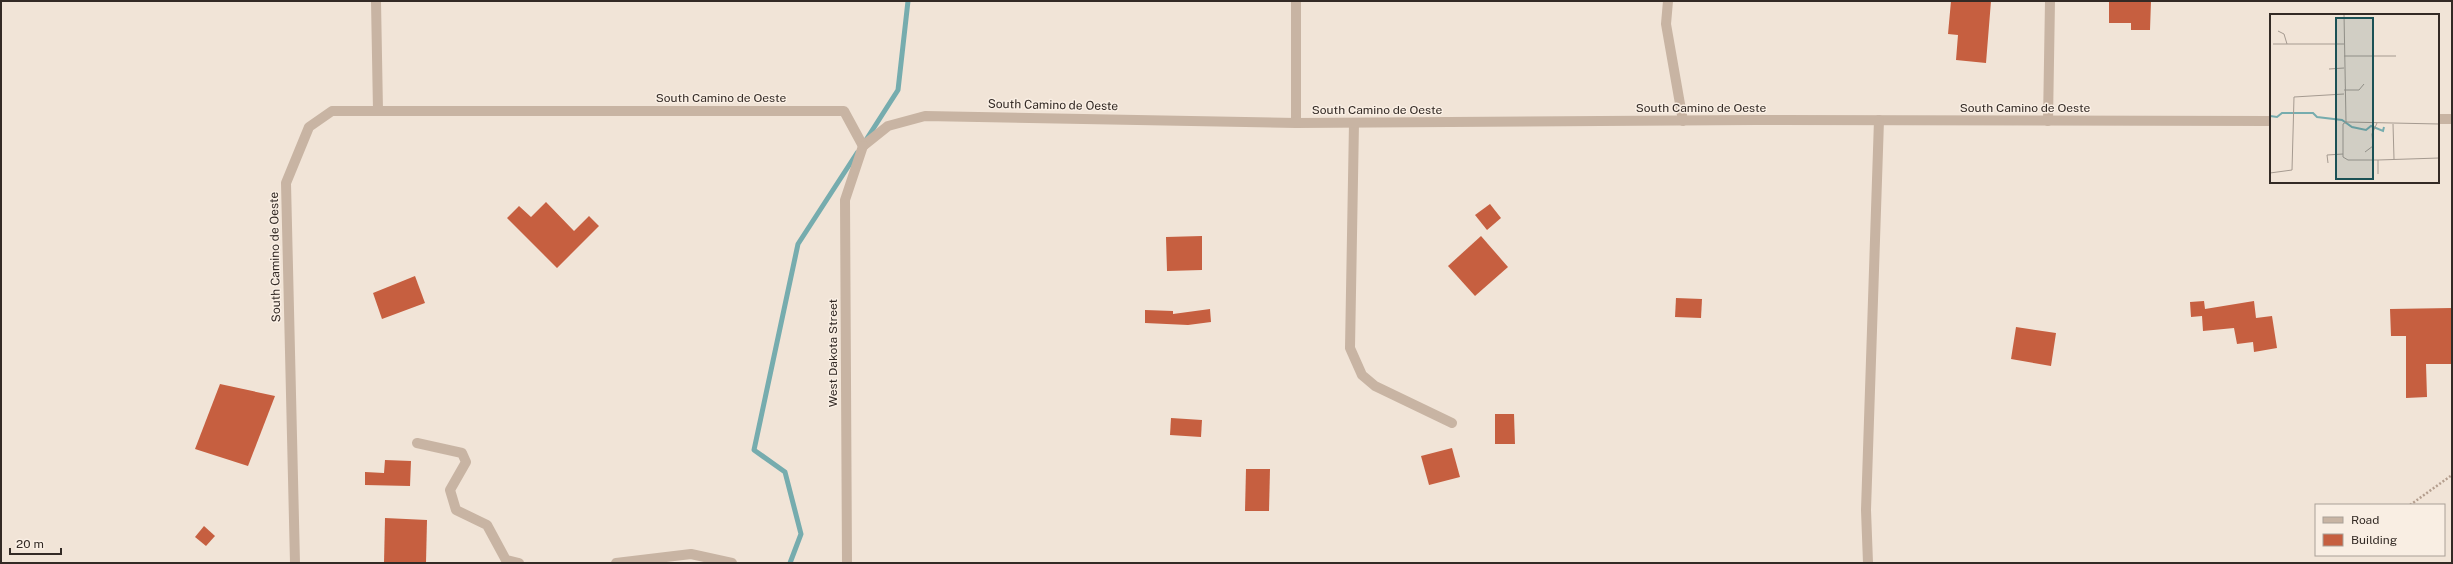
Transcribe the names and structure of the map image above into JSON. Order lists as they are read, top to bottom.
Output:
{
  "streets": {
    "street": ["South Camino de Oeste", "West Dakota Street"]
  },
  "crossings": [
    ["South Camino de Oeste", "West Dakota Street"]
  ],
  "legend": ["Road", "Building"],
  "scale_bar": "20 m"
}
